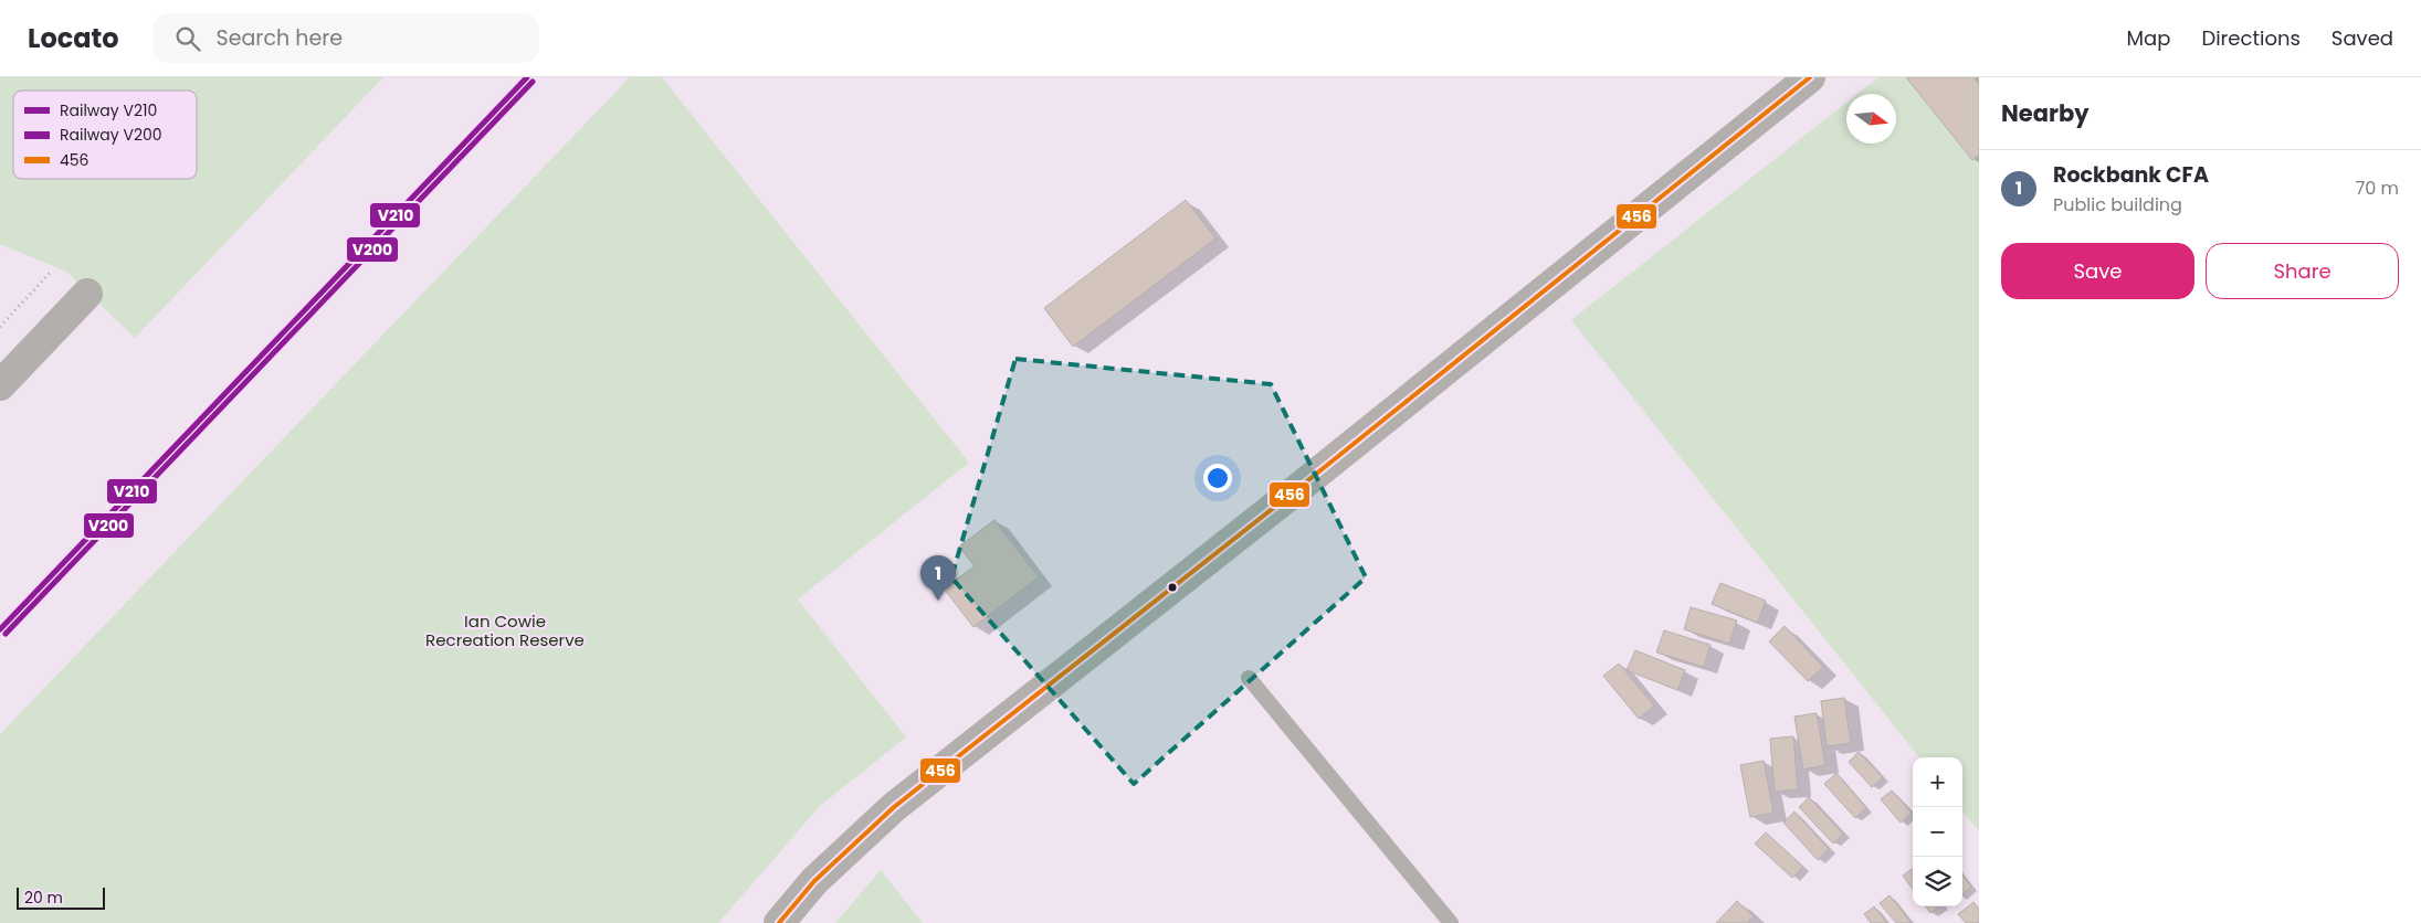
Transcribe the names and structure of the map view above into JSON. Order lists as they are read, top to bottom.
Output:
{
  "parks": ["Ian Cowie Recreation Reserve"],
  "lines": ["rail line V210", "transit line 456", "rail line V200"],
  "legend": ["Railway V210", "Railway V200", "456"],
  "scale_bar": "20 m",
  "north": "right",
  "page": {
    "header": "Locato",
    "search": "Search here",
    "nav": ["Map", "Directions", "Saved"],
    "heading": "Nearby",
    "list": [
      {
        "mark": "1",
        "name": "Rockbank CFA",
        "note": "Public building",
        "value": "70 m"
      }
    ],
    "buttons": ["Save", "Share"],
    "pins": "1",
    "map_buttons": ["+", "−"],
    "scale": "20 m"
  }
}
